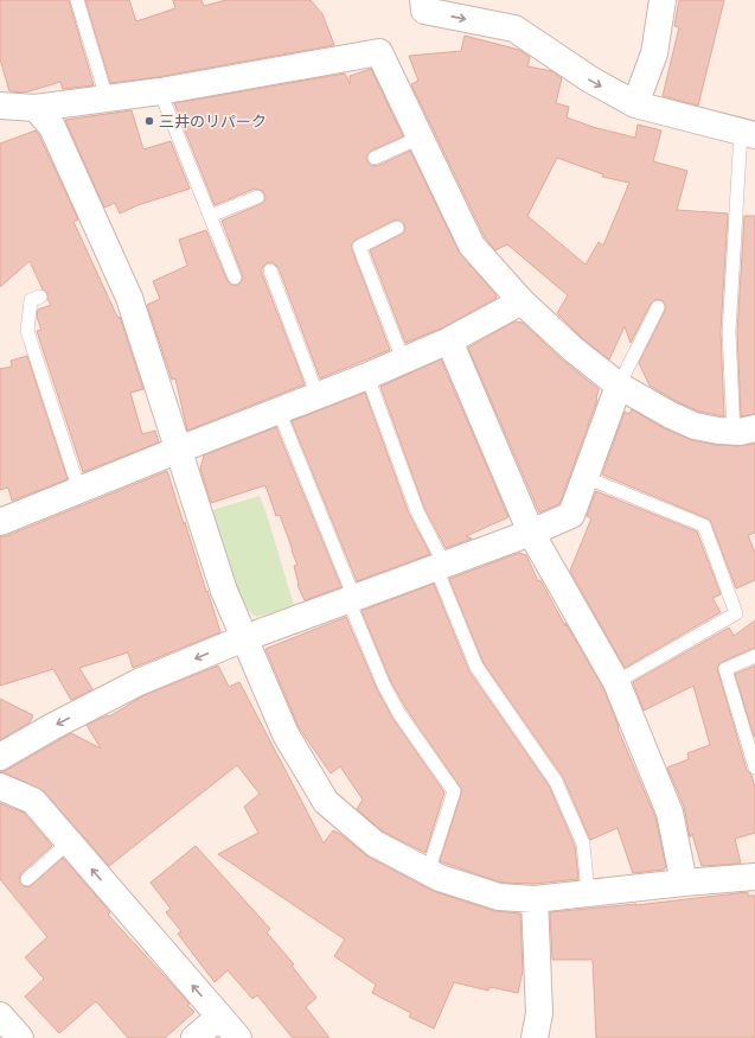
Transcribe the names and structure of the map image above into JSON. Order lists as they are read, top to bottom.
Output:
{
  "places": ["三井のリパーク"]
}
